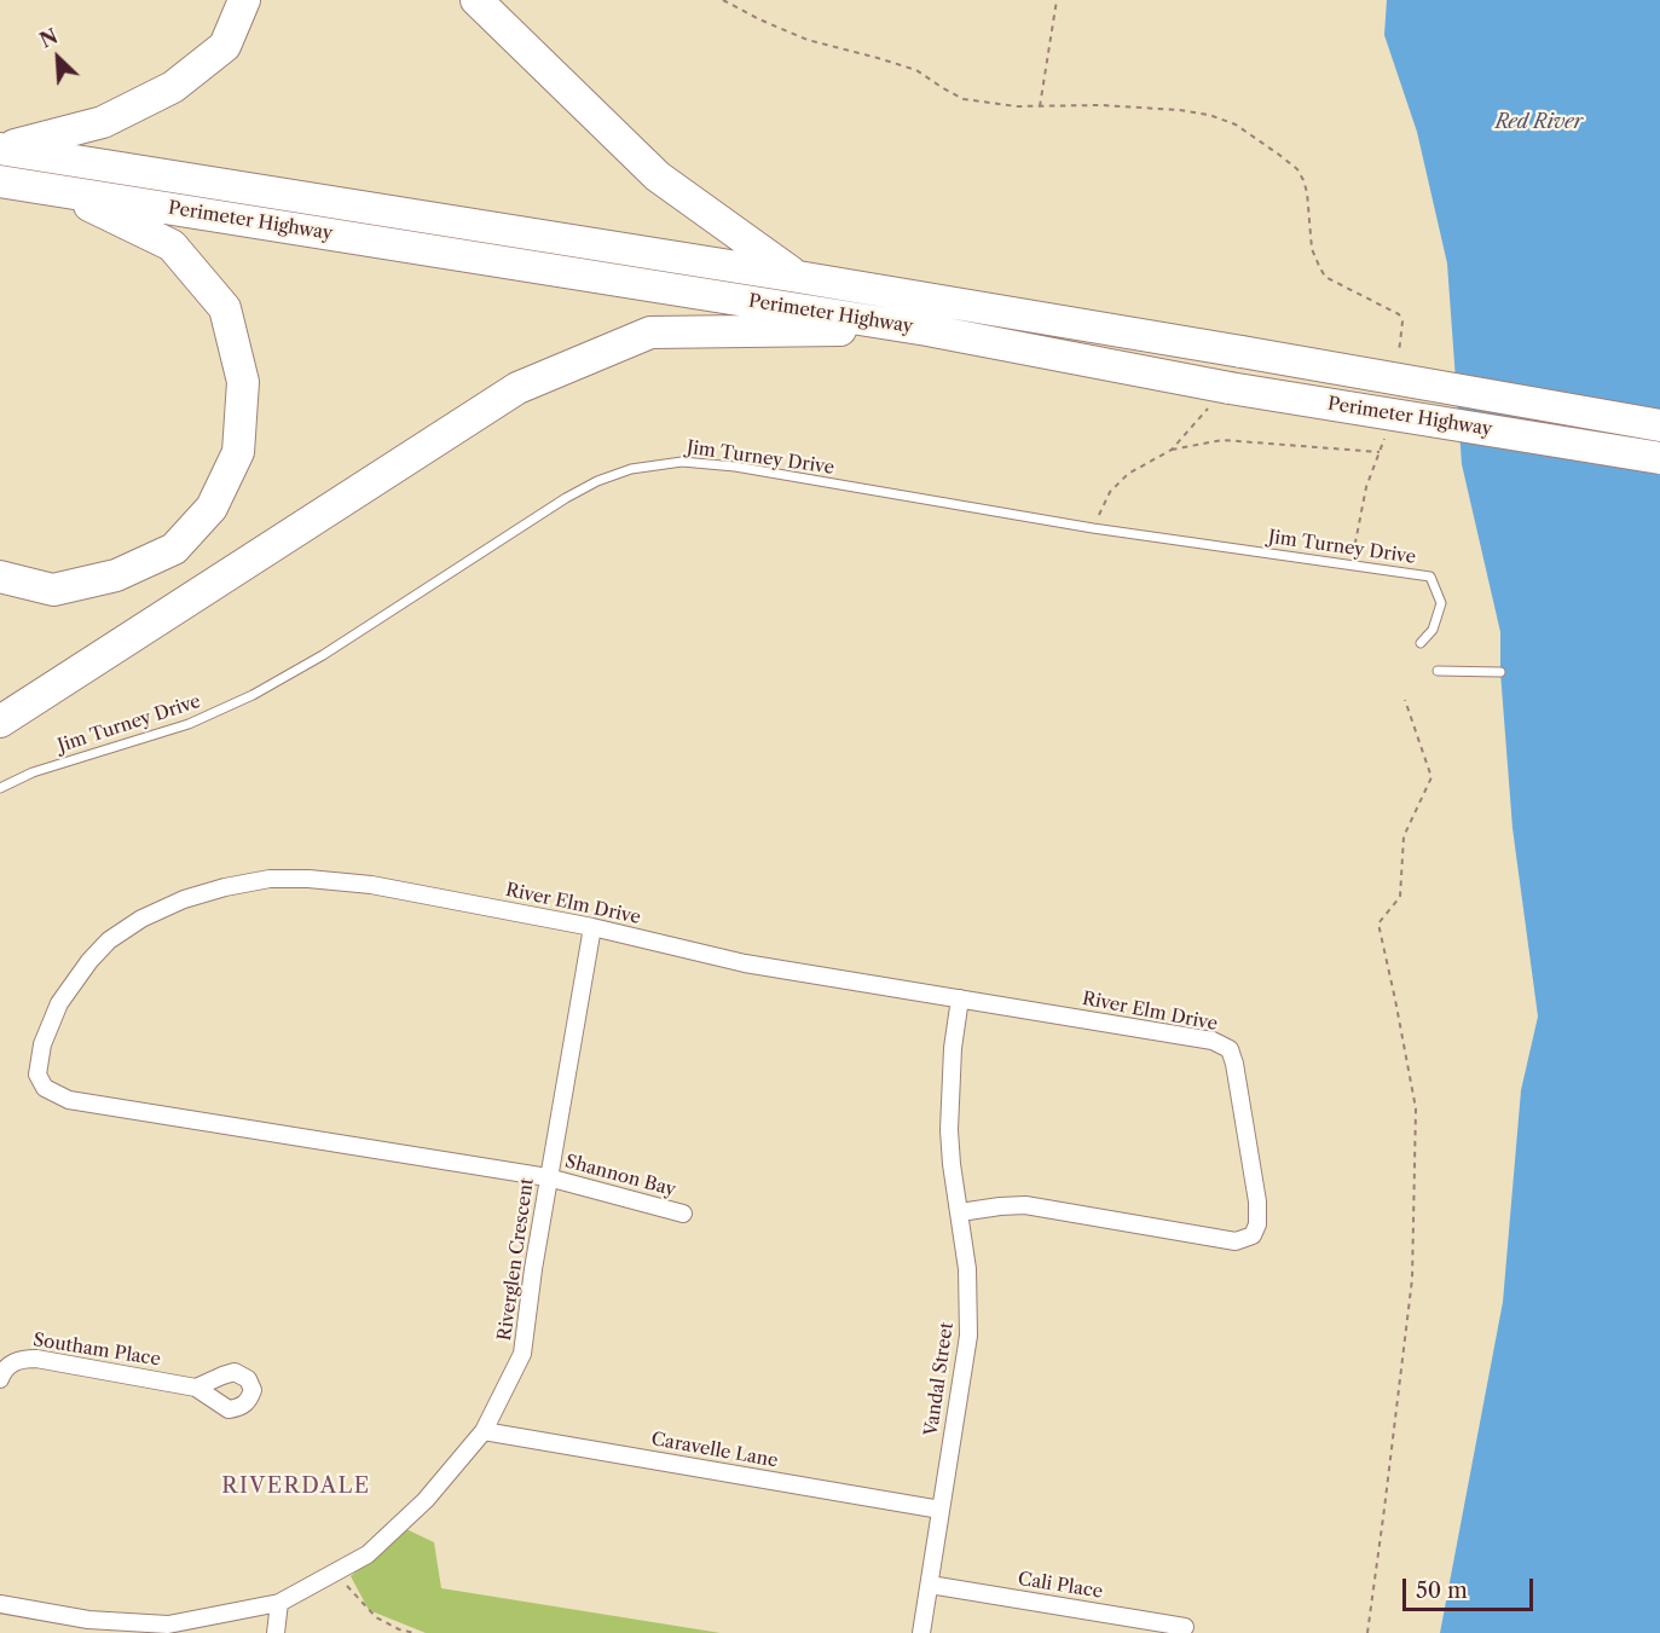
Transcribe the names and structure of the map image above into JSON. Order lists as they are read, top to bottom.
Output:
{
  "streets": {
    "highway": ["Perimeter Highway"],
    "street": [
      "River Elm Drive",
      "Shannon Bay",
      "Riverglen Crescent",
      "Southam Place",
      "Vandal Street",
      "Caravelle Lane",
      "Cali Place"
    ],
    "lane": ["Jim Turney Drive"]
  },
  "crossings": [
    ["River Elm Drive", "Shannon Bay"],
    ["River Elm Drive", "Riverglen Crescent"],
    ["River Elm Drive", "Vandal Street"],
    ["Shannon Bay", "Riverglen Crescent"],
    ["Riverglen Crescent", "Caravelle Lane"],
    ["Vandal Street", "Caravelle Lane"],
    ["Vandal Street", "Cali Place"]
  ],
  "districts": ["RIVERDALE"],
  "water": ["Red River"],
  "scale_bar": "50 m",
  "north": "top left"
}
